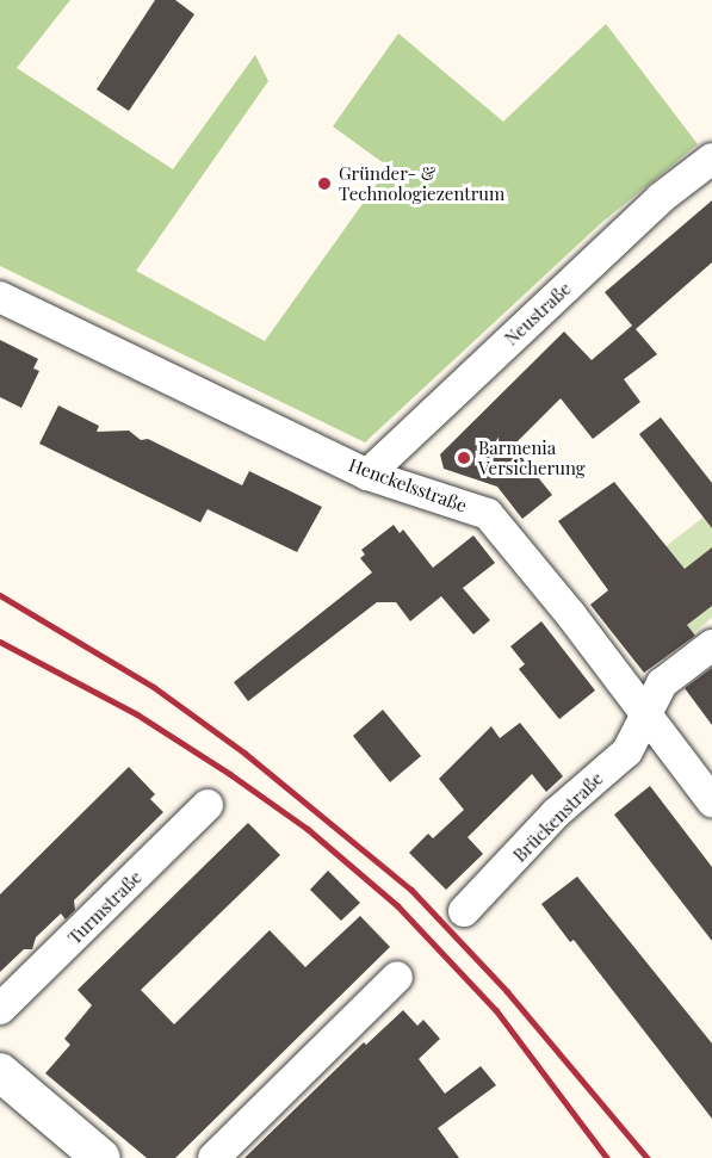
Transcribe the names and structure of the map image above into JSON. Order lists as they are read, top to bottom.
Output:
{
  "streets": {
    "street": [
      "Neustraße",
      "Henckelsstraße",
      "Brückenstraße",
      "Turmstraße"
    ]
  },
  "crossings": [
    ["Neustraße", "Henckelsstraße"],
    ["Henckelsstraße", "Brückenstraße"]
  ],
  "places": ["Gründer- & Technologiezentrum", "Barmenia Versicherung"]
}
